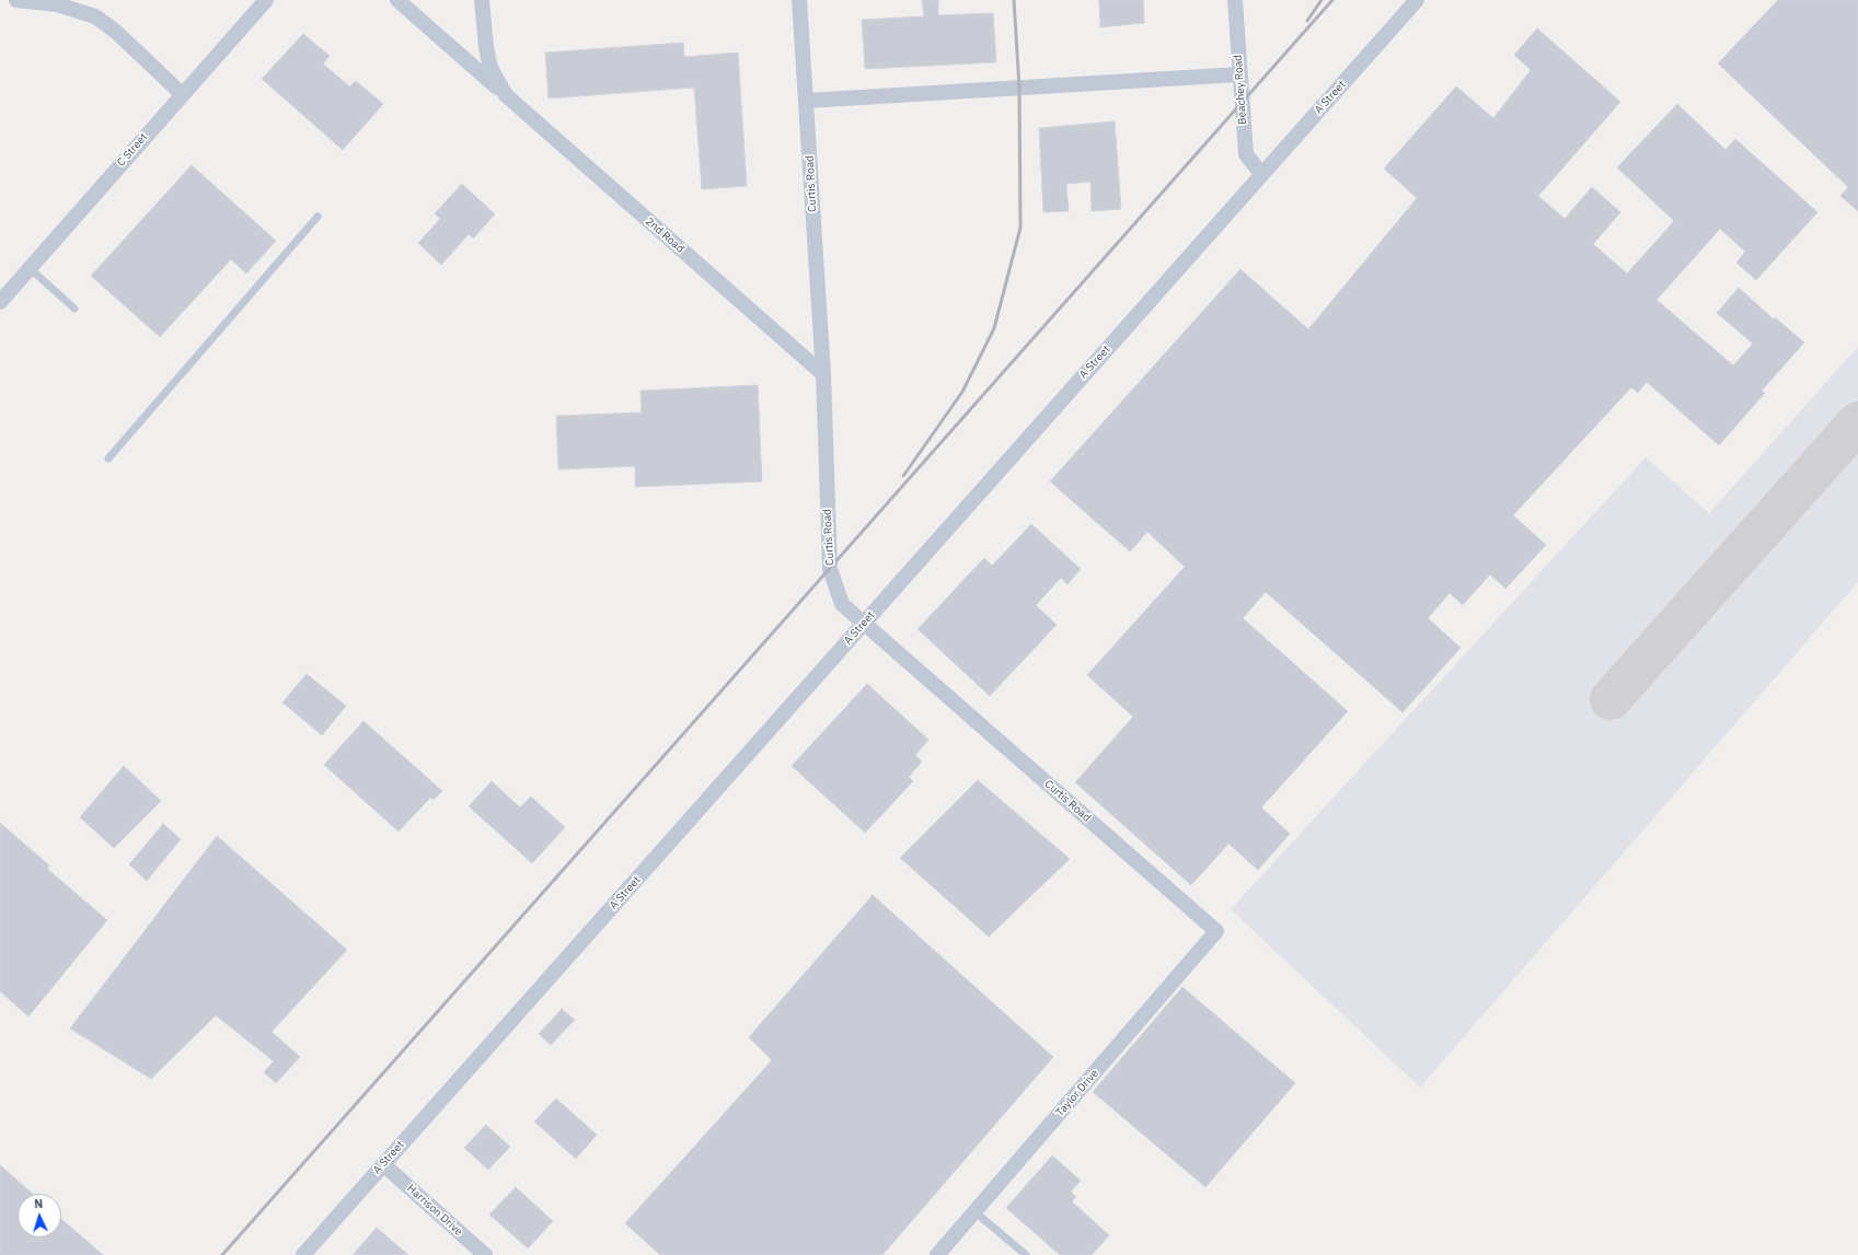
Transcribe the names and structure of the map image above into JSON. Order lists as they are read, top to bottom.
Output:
{
  "streets": {
    "street": [
      "Beachey Road",
      "A Street",
      "C Street",
      "Curtis Road",
      "2nd Road",
      "Taylor Drive",
      "Harrison Drive"
    ]
  },
  "crossings": [
    ["Beachey Road", "A Street"],
    ["A Street", "Curtis Road"],
    ["A Street", "Harrison Drive"],
    ["Curtis Road", "2nd Road"],
    ["Curtis Road", "Taylor Drive"]
  ],
  "north": "top"
}
